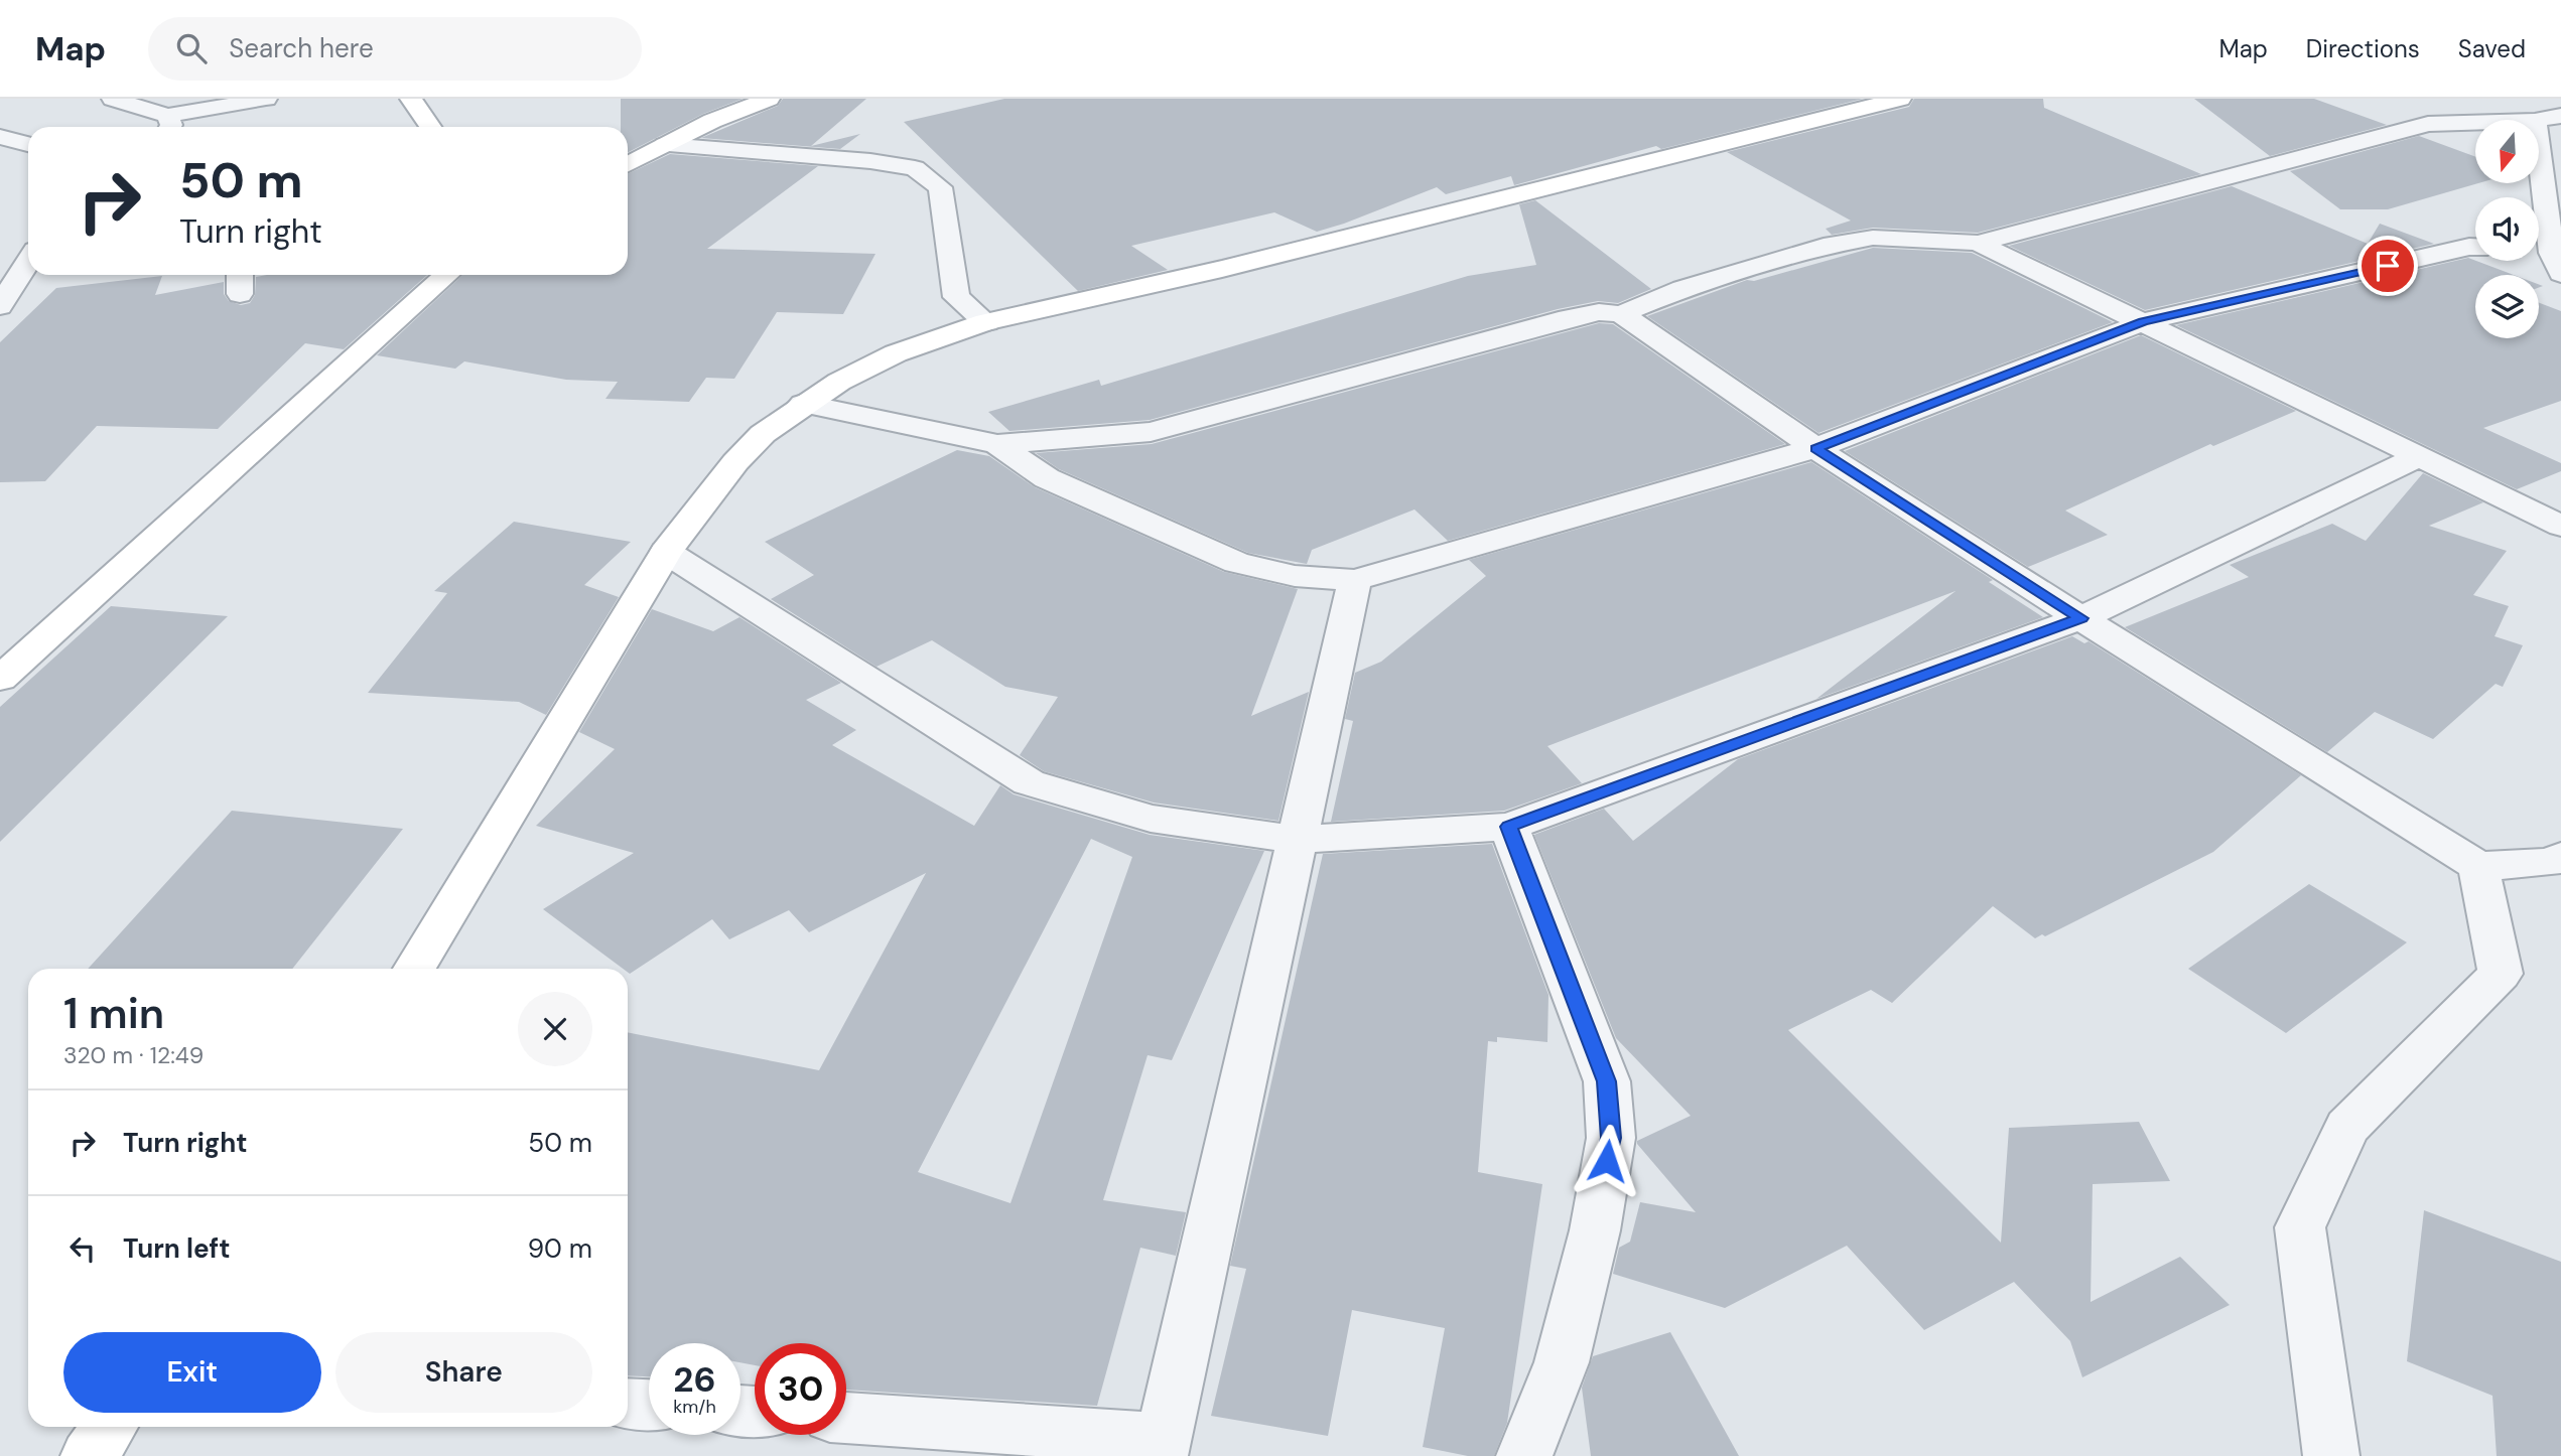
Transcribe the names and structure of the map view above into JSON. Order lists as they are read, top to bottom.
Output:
{
  "north": "bottom",
  "page": {
    "header": "Map",
    "search": "Search here",
    "nav": ["Map", "Directions", "Saved"],
    "turn": ["50 m", "Turn right"],
    "heading": ["1 min", "320 m · 12:49"],
    "list": [
      {
        "name": "Turn right",
        "value": "50 m"
      },
      {
        "name": "Turn left",
        "value": "90 m"
      }
    ],
    "buttons": ["Exit", "Share"],
    "speed": "26 km/h",
    "limit": "30"
  }
}
